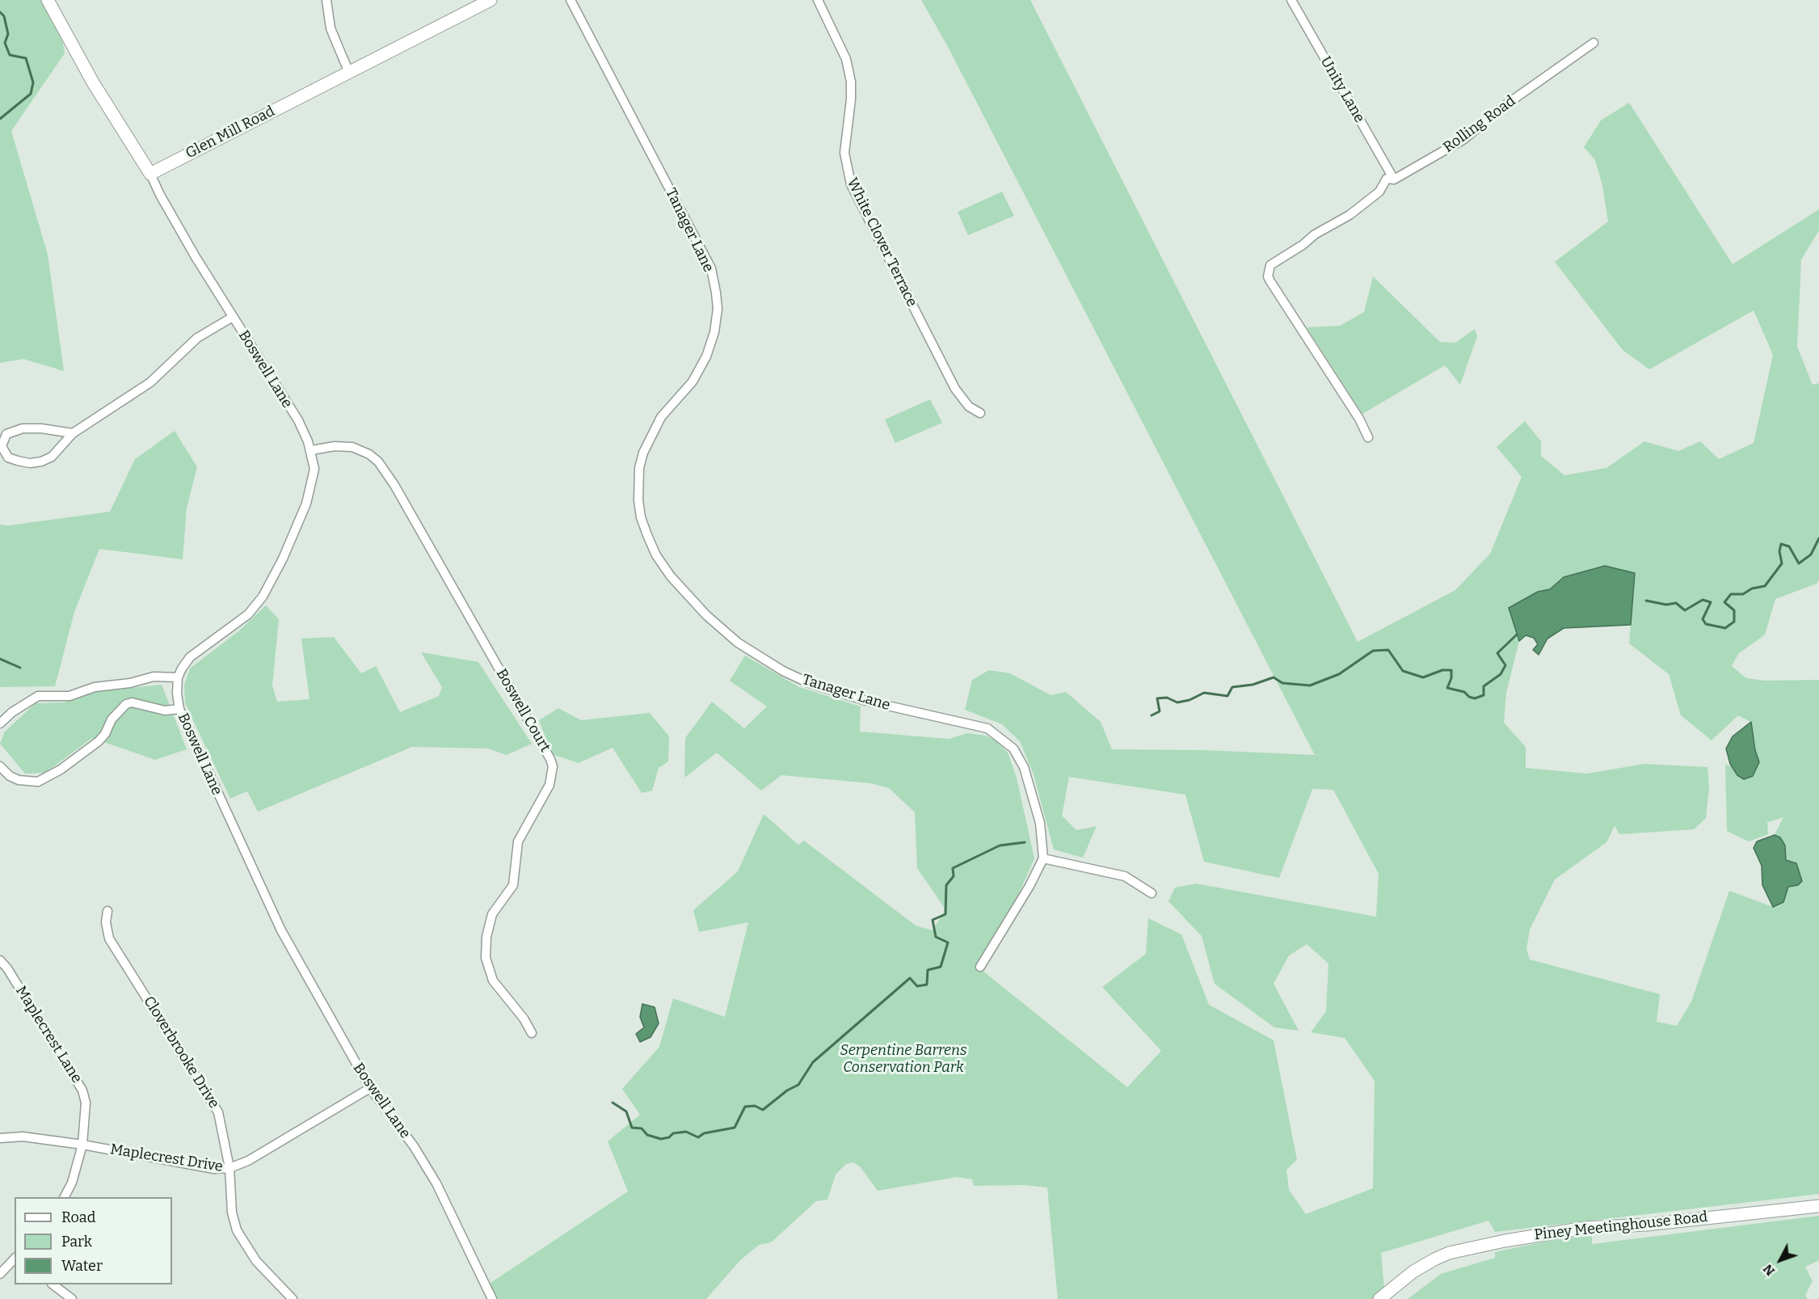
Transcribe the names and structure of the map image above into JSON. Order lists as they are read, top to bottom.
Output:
{
  "streets": {
    "main road": ["Glen Mill Road", "Piney Meetinghouse Road"],
    "street": [
      "Unity Lane",
      "Rolling Road",
      "Tanager Lane",
      "White Clover Terrace",
      "Boswell Lane",
      "Boswell Court",
      "Maplecrest Lane",
      "Cloverbrooke Drive",
      "Maplecrest Drive"
    ]
  },
  "crossings": [
    ["Unity Lane", "Rolling Road"],
    ["Glen Mill Road", "Boswell Lane"],
    ["Boswell Lane", "Boswell Court"],
    ["Boswell Lane", "Maplecrest Drive"],
    ["Maplecrest Lane", "Maplecrest Drive"],
    ["Cloverbrooke Drive", "Maplecrest Drive"]
  ],
  "parks": ["Serpentine Barrens Conservation Park"],
  "legend": ["Road", "Park", "Water"],
  "north": "bottom left"
}
